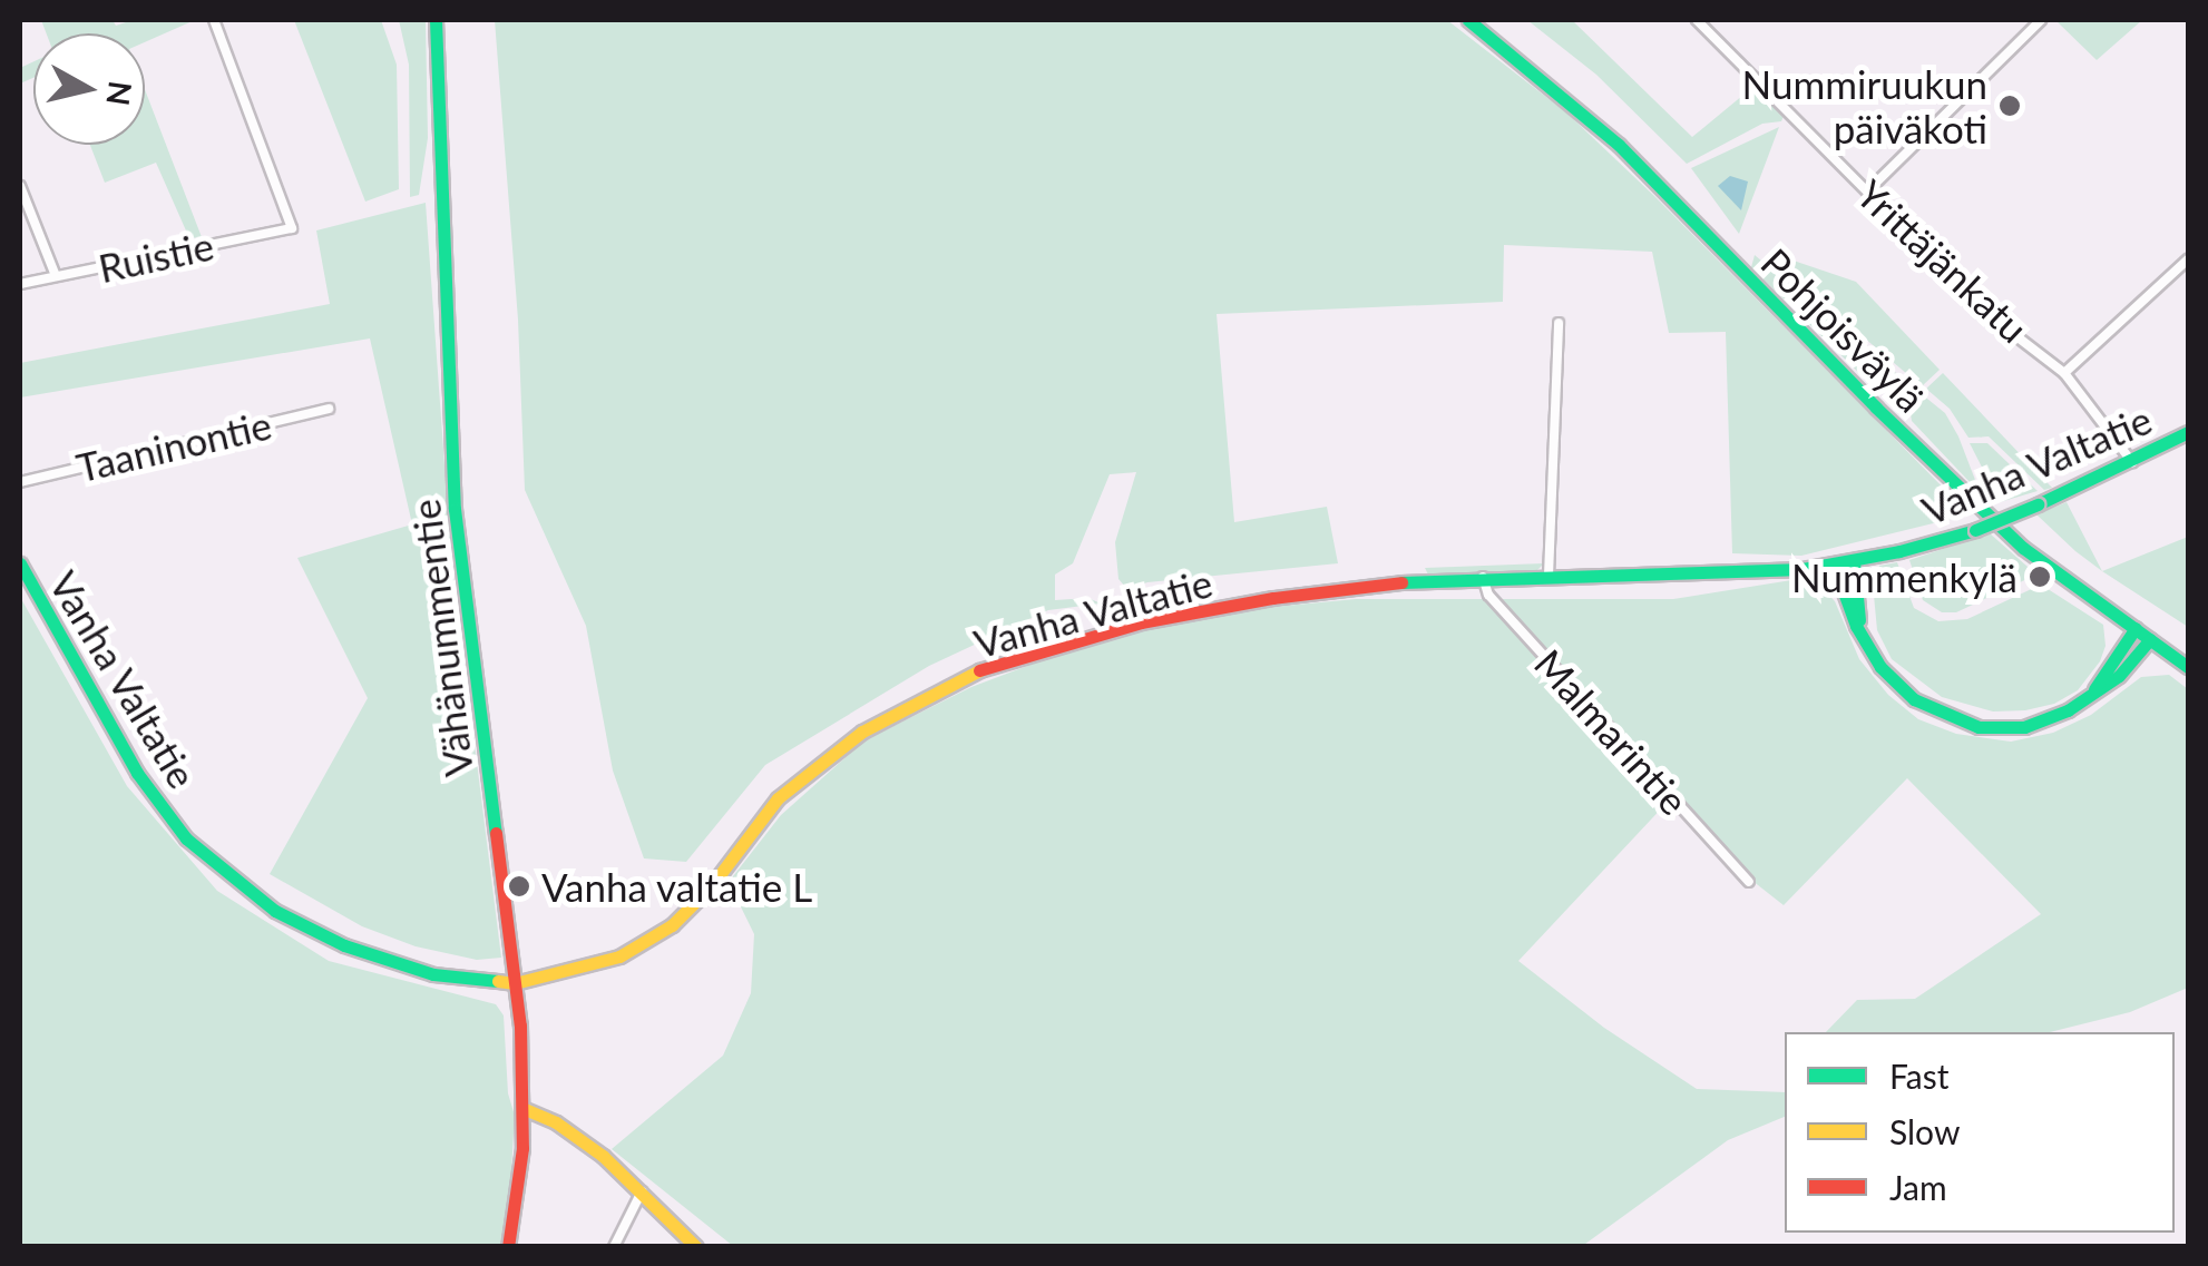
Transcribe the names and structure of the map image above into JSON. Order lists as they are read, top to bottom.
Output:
{
  "streets": {
    "street": [
      "Ruistie",
      "Yrittäjänkatu",
      "Pohjoisväylä",
      "Taaninontie",
      "Vanha Valtatie",
      "Vähänummentie",
      "Malmarintie"
    ]
  },
  "crossings": [
    ["Yrittäjänkatu", "Vanha Valtatie"],
    ["Vanha Valtatie", "Vähänummentie"],
    ["Vanha Valtatie", "Malmarintie"]
  ],
  "places": ["Nummiruukun päiväkoti", "Nummenkylä", "Vanha valtatie L"],
  "legend": ["Fast", "Slow", "Jam"],
  "north": "right"
}
